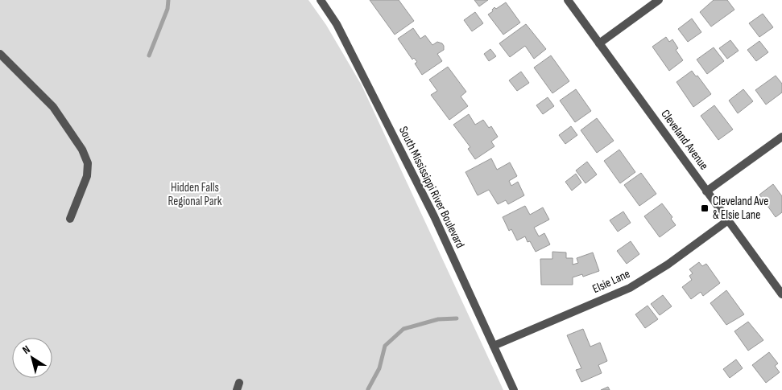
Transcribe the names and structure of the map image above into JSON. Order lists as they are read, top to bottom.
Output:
{
  "streets": {
    "street": ["Cleveland Avenue", "South Mississippi River Boulevard", "Elsie Lane"]
  },
  "crossings": [
    ["Cleveland Avenue", "Elsie Lane"],
    ["South Mississippi River Boulevard", "Elsie Lane"]
  ],
  "parks": ["Hidden Falls Regional Park"],
  "places": {
    "transit": ["Cleveland Ave & Elsie Lane"]
  },
  "north": "top left"
}
